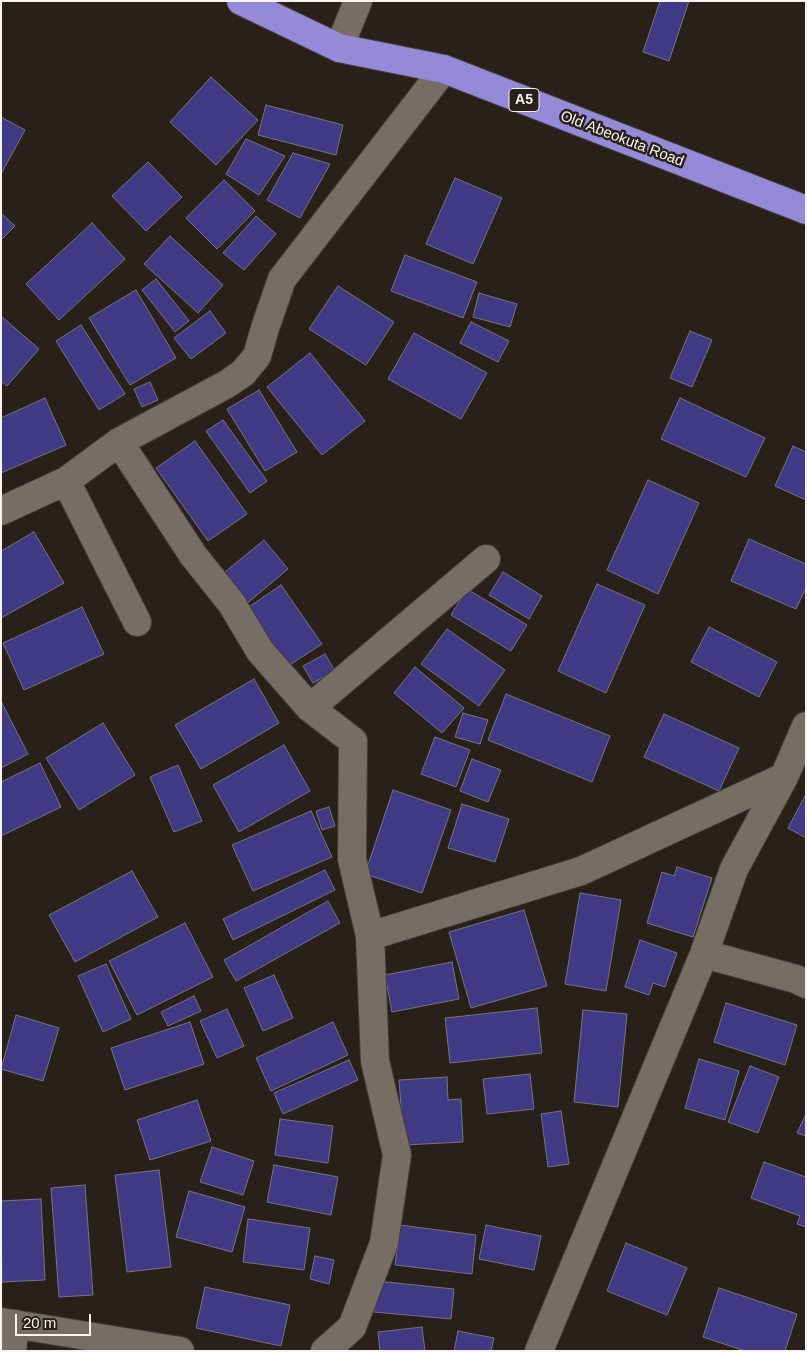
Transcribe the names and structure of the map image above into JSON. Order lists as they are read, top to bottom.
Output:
{
  "streets": {
    "highway": ["A5", "Old Abeokuta Road"]
  },
  "scale_bar": "20 m"
}
